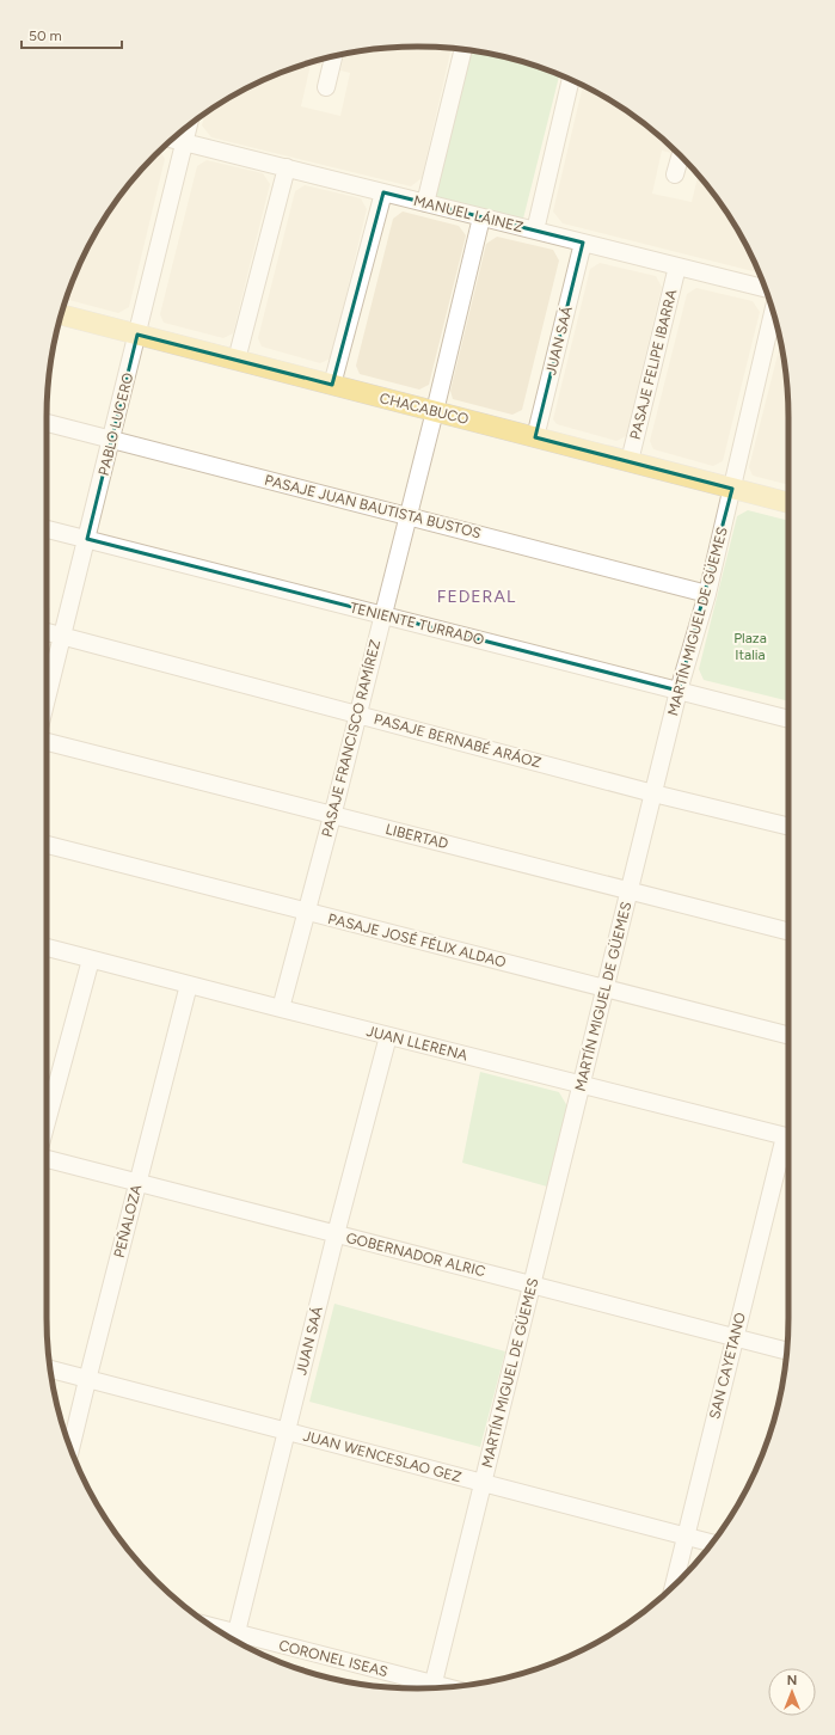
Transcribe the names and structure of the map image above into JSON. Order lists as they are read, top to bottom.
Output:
{
  "streets": {
    "main road": ["CHACABUCO"],
    "street": [
      "MANUEL LÁINEZ",
      "JUAN SAÁ",
      "PASAJE FELIPE IBARRA",
      "PABLO LUCERO",
      "PASAJE JUAN BAUTISTA BUSTOS",
      "MARTÍN MIGUEL DE GÜEMES",
      "TENIENTE TURRADO",
      "PASAJE FRANCISCO RAMÍREZ",
      "PASAJE BERNABÉ ARÁOZ",
      "LIBERTAD",
      "PASAJE JOSÉ FÉLIX ALDAO",
      "JUAN LLERENA",
      "PEÑALOZA",
      "GOBERNADOR ALRIC",
      "SAN CAYETANO",
      "JUAN WENCESLAO GEZ",
      "CORONEL ISEAS"
    ]
  },
  "crossings": [
    ["MANUEL LÁINEZ", "JUAN SAÁ"],
    ["MANUEL LÁINEZ", "PASAJE FELIPE IBARRA"],
    ["MANUEL LÁINEZ", "PABLO LUCERO"],
    ["MANUEL LÁINEZ", "PASAJE FRANCISCO RAMÍREZ"],
    ["JUAN SAÁ", "CHACABUCO"],
    ["JUAN SAÁ", "JUAN LLERENA"],
    ["JUAN SAÁ", "GOBERNADOR ALRIC"],
    ["JUAN SAÁ", "JUAN WENCESLAO GEZ"],
    ["JUAN SAÁ", "CORONEL ISEAS"],
    ["PASAJE FELIPE IBARRA", "CHACABUCO"],
    ["CHACABUCO", "PABLO LUCERO"],
    ["CHACABUCO", "MARTÍN MIGUEL DE GÜEMES"],
    ["CHACABUCO", "PASAJE FRANCISCO RAMÍREZ"],
    ["PABLO LUCERO", "PASAJE JUAN BAUTISTA BUSTOS"],
    ["PABLO LUCERO", "TENIENTE TURRADO"],
    ["PABLO LUCERO", "PASAJE BERNABÉ ARÁOZ"],
    ["PASAJE JUAN BAUTISTA BUSTOS", "MARTÍN MIGUEL DE GÜEMES"],
    ["PASAJE JUAN BAUTISTA BUSTOS", "PASAJE FRANCISCO RAMÍREZ"],
    ["MARTÍN MIGUEL DE GÜEMES", "TENIENTE TURRADO"],
    ["MARTÍN MIGUEL DE GÜEMES", "PASAJE BERNABÉ ARÁOZ"],
    ["MARTÍN MIGUEL DE GÜEMES", "LIBERTAD"],
    ["MARTÍN MIGUEL DE GÜEMES", "PASAJE JOSÉ FÉLIX ALDAO"],
    ["MARTÍN MIGUEL DE GÜEMES", "JUAN LLERENA"],
    ["MARTÍN MIGUEL DE GÜEMES", "GOBERNADOR ALRIC"],
    ["MARTÍN MIGUEL DE GÜEMES", "JUAN WENCESLAO GEZ"],
    ["TENIENTE TURRADO", "PASAJE FRANCISCO RAMÍREZ"],
    ["PASAJE FRANCISCO RAMÍREZ", "PASAJE BERNABÉ ARÁOZ"],
    ["PASAJE FRANCISCO RAMÍREZ", "LIBERTAD"],
    ["PASAJE FRANCISCO RAMÍREZ", "PASAJE JOSÉ FÉLIX ALDAO"],
    ["PASAJE FRANCISCO RAMÍREZ", "JUAN LLERENA"],
    ["JUAN LLERENA", "PEÑALOZA"],
    ["PEÑALOZA", "GOBERNADOR ALRIC"],
    ["PEÑALOZA", "JUAN WENCESLAO GEZ"],
    ["GOBERNADOR ALRIC", "SAN CAYETANO"],
    ["SAN CAYETANO", "JUAN WENCESLAO GEZ"]
  ],
  "districts": ["FEDERAL"],
  "parks": ["Plaza Italia"],
  "scale_bar": "50 m",
  "north": "top"
}
